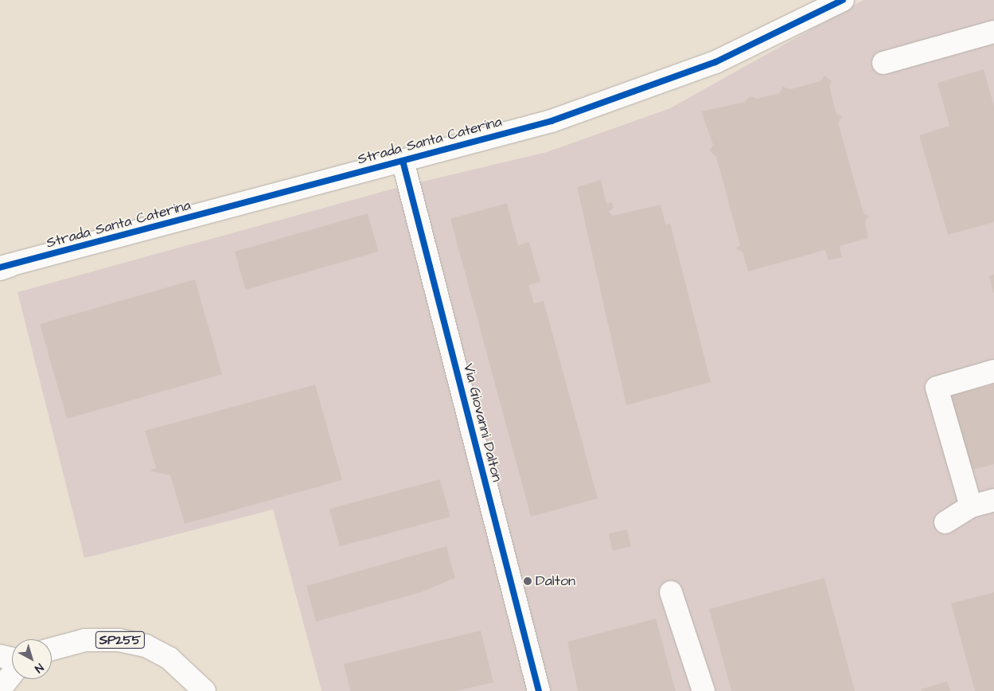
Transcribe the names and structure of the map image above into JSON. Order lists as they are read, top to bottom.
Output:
{
  "streets": {
    "main road": ["Strada Santa Caterina", "Via Giovanni Dalton", "SP255"]
  },
  "crossings": [
    ["Strada Santa Caterina", "Via Giovanni Dalton"]
  ],
  "places": ["Dalton"],
  "north": "bottom right"
}
